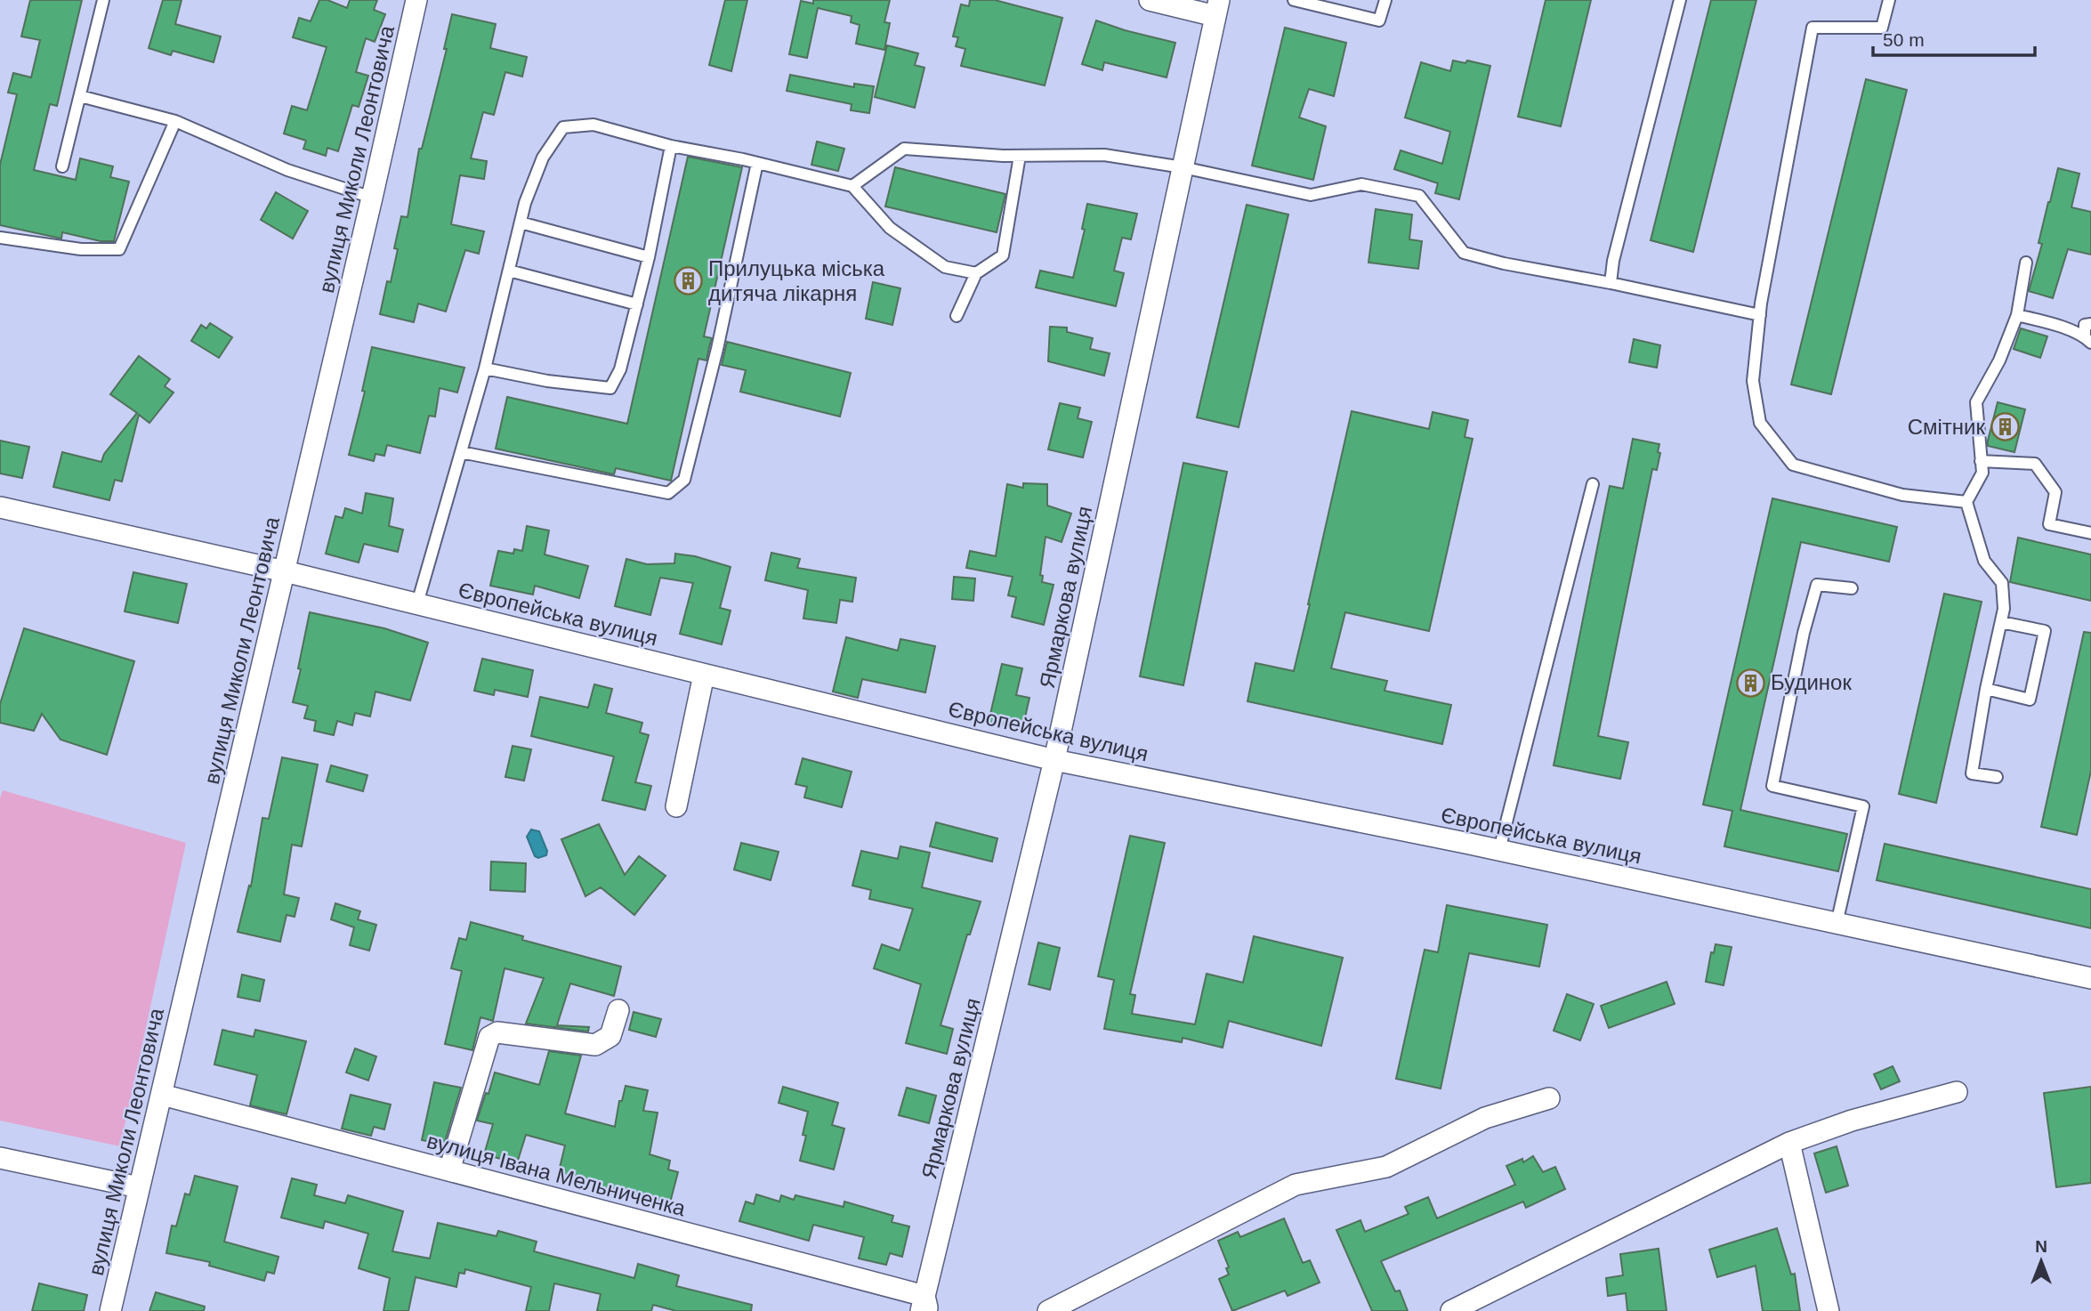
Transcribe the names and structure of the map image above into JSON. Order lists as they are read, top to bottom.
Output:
{
  "streets": {
    "street": [
      "вулиця Миколи Леонтовича",
      "Ярмаркова вулиця",
      "Європейська вулиця",
      "вулиця Івана Мельниченка"
    ]
  },
  "crossings": [
    ["вулиця Миколи Леонтовича", "Європейська вулиця"],
    ["вулиця Миколи Леонтовича", "вулиця Івана Мельниченка"],
    ["Ярмаркова вулиця", "Європейська вулиця"],
    ["Ярмаркова вулиця", "вулиця Івана Мельниченка"]
  ],
  "places": {
    "building": ["Прилуцька міська дитяча лікарня", "Смітник", "Будинок"]
  },
  "scale_bar": "50 m",
  "north": "top"
}
